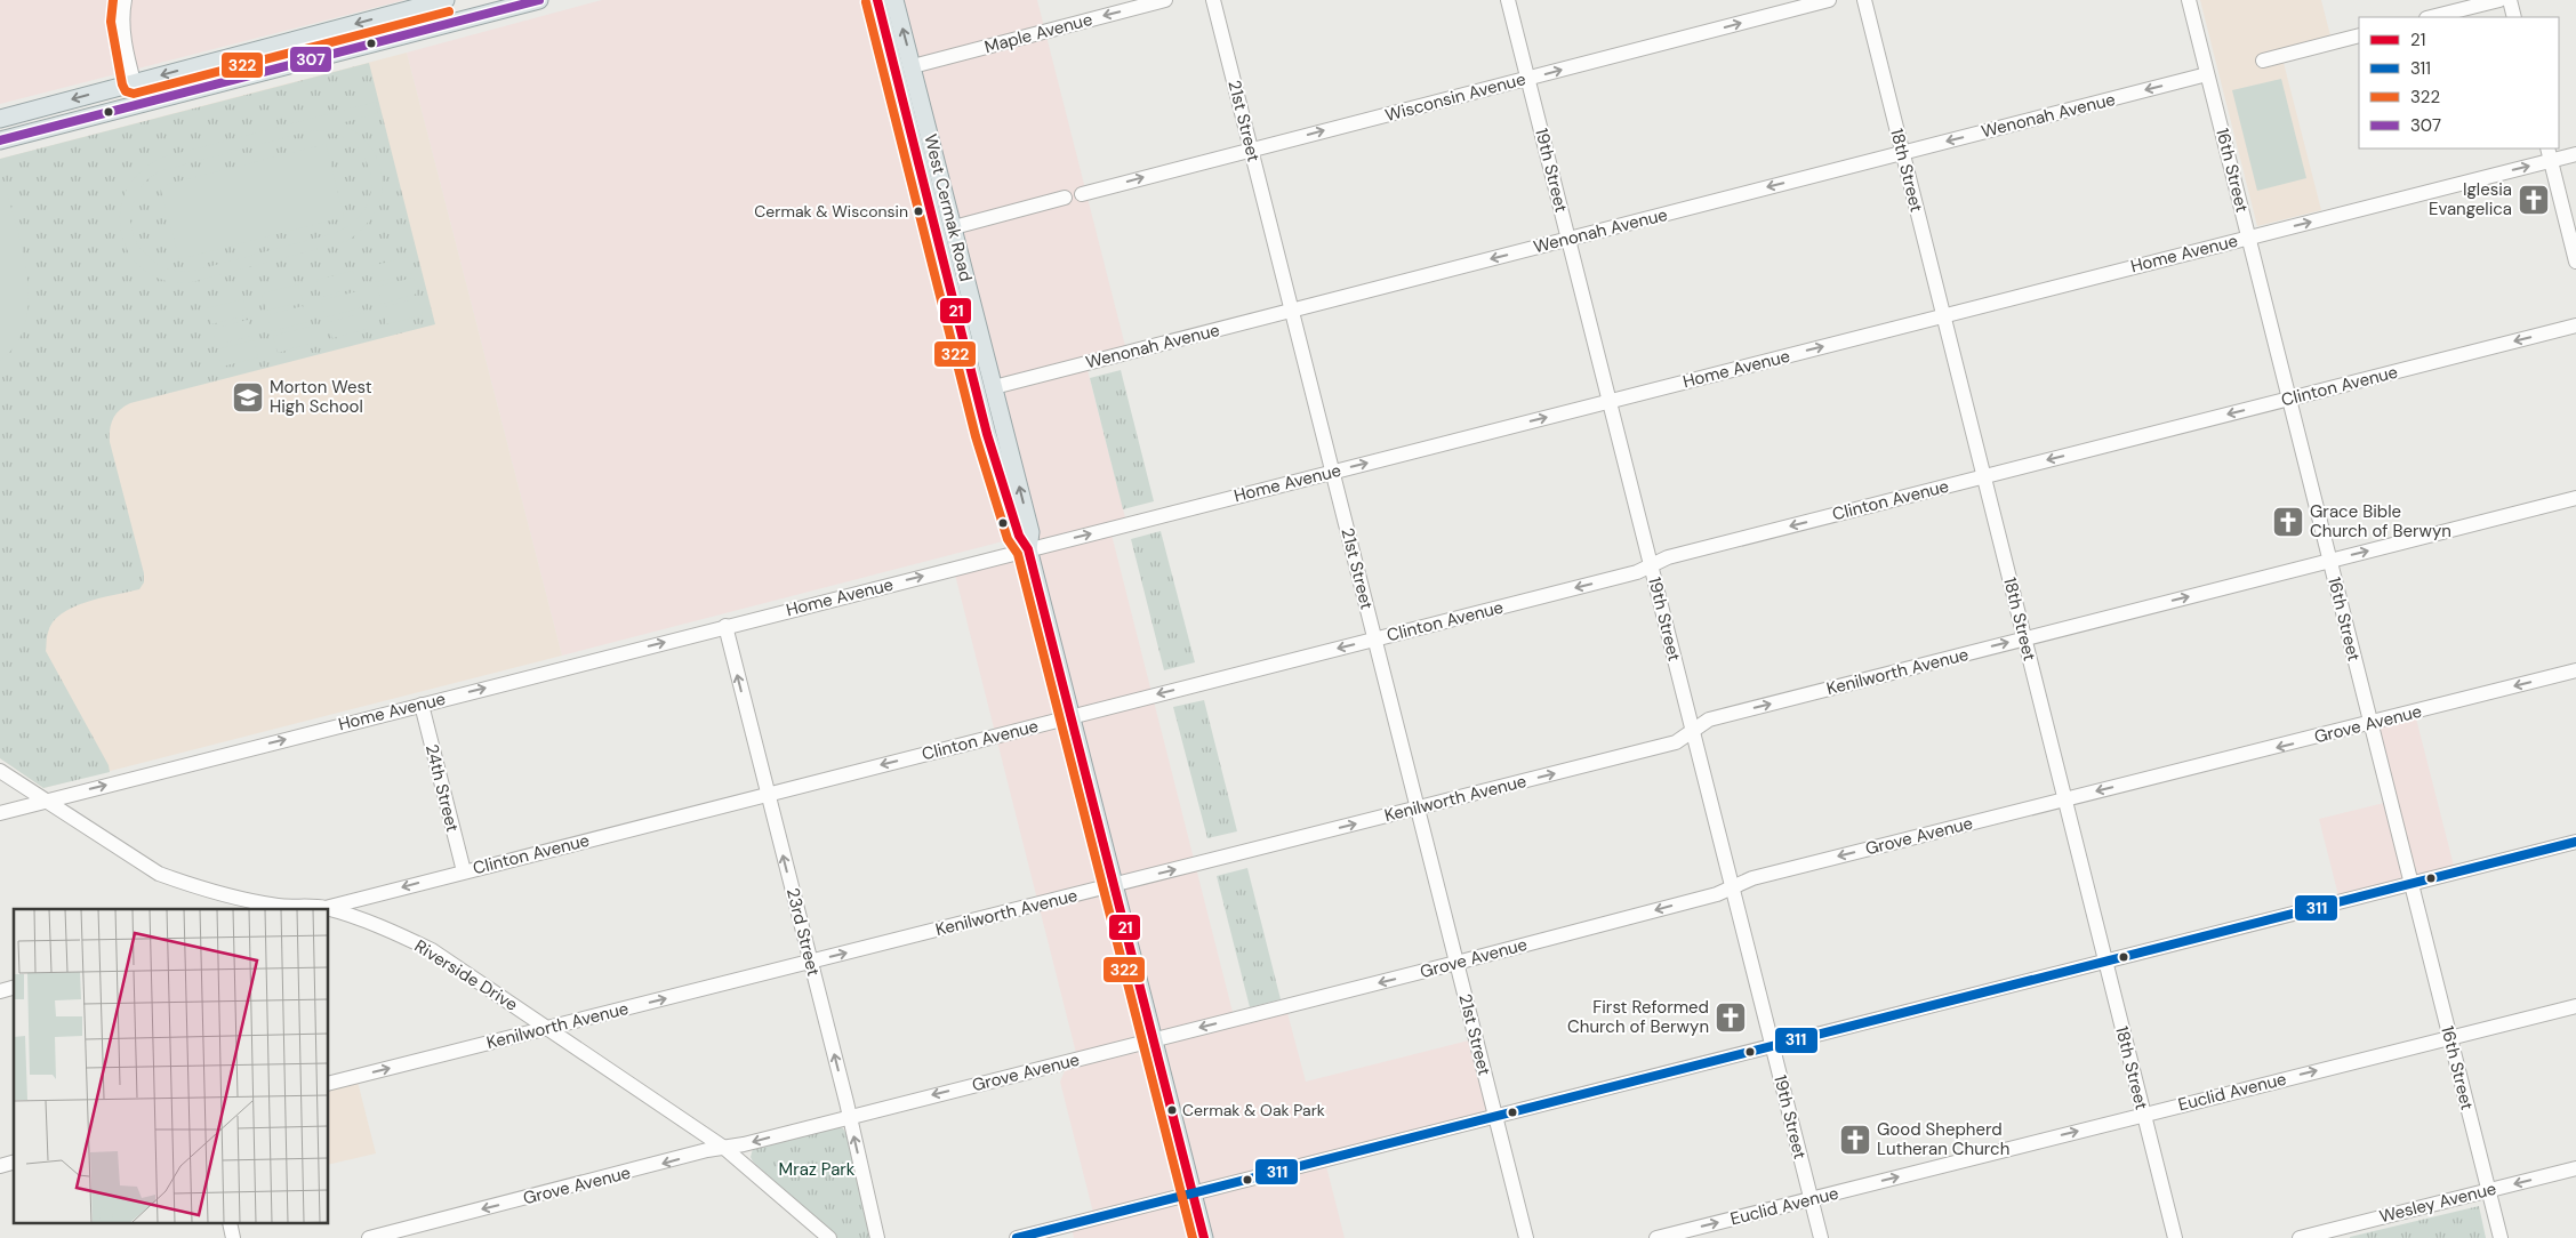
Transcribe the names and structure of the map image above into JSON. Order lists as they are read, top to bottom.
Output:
{
  "streets": {
    "main road": ["West Cermak Road"],
    "street": [
      "Maple Avenue",
      "Wisconsin Avenue",
      "Wenonah Avenue",
      "21st Street",
      "19th Street",
      "18th Street",
      "16th Street",
      "Home Avenue",
      "Clinton Avenue",
      "Kenilworth Avenue",
      "Grove Avenue",
      "24th Street",
      "23rd Street",
      "Riverside Drive",
      "Euclid Avenue",
      "Wesley Avenue"
    ]
  },
  "crossings": [
    ["Maple Avenue", "West Cermak Road"],
    ["Wisconsin Avenue", "21st Street"],
    ["Wisconsin Avenue", "19th Street"],
    ["Wenonah Avenue", "21st Street"],
    ["Wenonah Avenue", "19th Street"],
    ["Wenonah Avenue", "18th Street"],
    ["Wenonah Avenue", "16th Street"],
    ["Wenonah Avenue", "West Cermak Road"],
    ["21st Street", "Home Avenue"],
    ["21st Street", "Clinton Avenue"],
    ["21st Street", "Kenilworth Avenue"],
    ["21st Street", "Grove Avenue"],
    ["19th Street", "Home Avenue"],
    ["19th Street", "Clinton Avenue"],
    ["19th Street", "Kenilworth Avenue"],
    ["19th Street", "Grove Avenue"],
    ["19th Street", "Euclid Avenue"],
    ["18th Street", "Home Avenue"],
    ["18th Street", "Clinton Avenue"],
    ["18th Street", "Kenilworth Avenue"],
    ["18th Street", "Grove Avenue"],
    ["18th Street", "Euclid Avenue"],
    ["16th Street", "Home Avenue"],
    ["16th Street", "Clinton Avenue"],
    ["16th Street", "Kenilworth Avenue"],
    ["16th Street", "Grove Avenue"],
    ["16th Street", "Euclid Avenue"],
    ["16th Street", "Wesley Avenue"],
    ["West Cermak Road", "Home Avenue"],
    ["West Cermak Road", "Clinton Avenue"],
    ["West Cermak Road", "Kenilworth Avenue"],
    ["West Cermak Road", "Grove Avenue"],
    ["Home Avenue", "24th Street"],
    ["Home Avenue", "23rd Street"],
    ["Home Avenue", "Riverside Drive"],
    ["Clinton Avenue", "24th Street"],
    ["Clinton Avenue", "23rd Street"],
    ["Clinton Avenue", "Riverside Drive"],
    ["Kenilworth Avenue", "23rd Street"],
    ["Kenilworth Avenue", "Riverside Drive"],
    ["Grove Avenue", "23rd Street"],
    ["Grove Avenue", "Riverside Drive"]
  ],
  "one_way": [
    "Maple Avenue",
    "Wisconsin Avenue",
    "Wenonah Avenue",
    "Home Avenue",
    "Clinton Avenue",
    "Kenilworth Avenue",
    "Grove Avenue",
    "23rd Street",
    "Euclid Avenue"
  ],
  "parks": ["Mraz Park"],
  "places": {
    "church": [
      "Iglesia Evangelica",
      "Grace Bible Church of Berwyn",
      "First Reformed Church of Berwyn",
      "Good Shepherd Lutheran Church"
    ],
    "other": ["Cermak & Wisconsin", "Cermak & Oak Park"],
    "school or university": ["Morton West High School"]
  },
  "lines": [
    "transit line 21",
    "transit line 322",
    "transit line 307",
    "transit line 311"
  ],
  "legend": [
    "21",
    "311",
    "322",
    "307"
  ]
}
